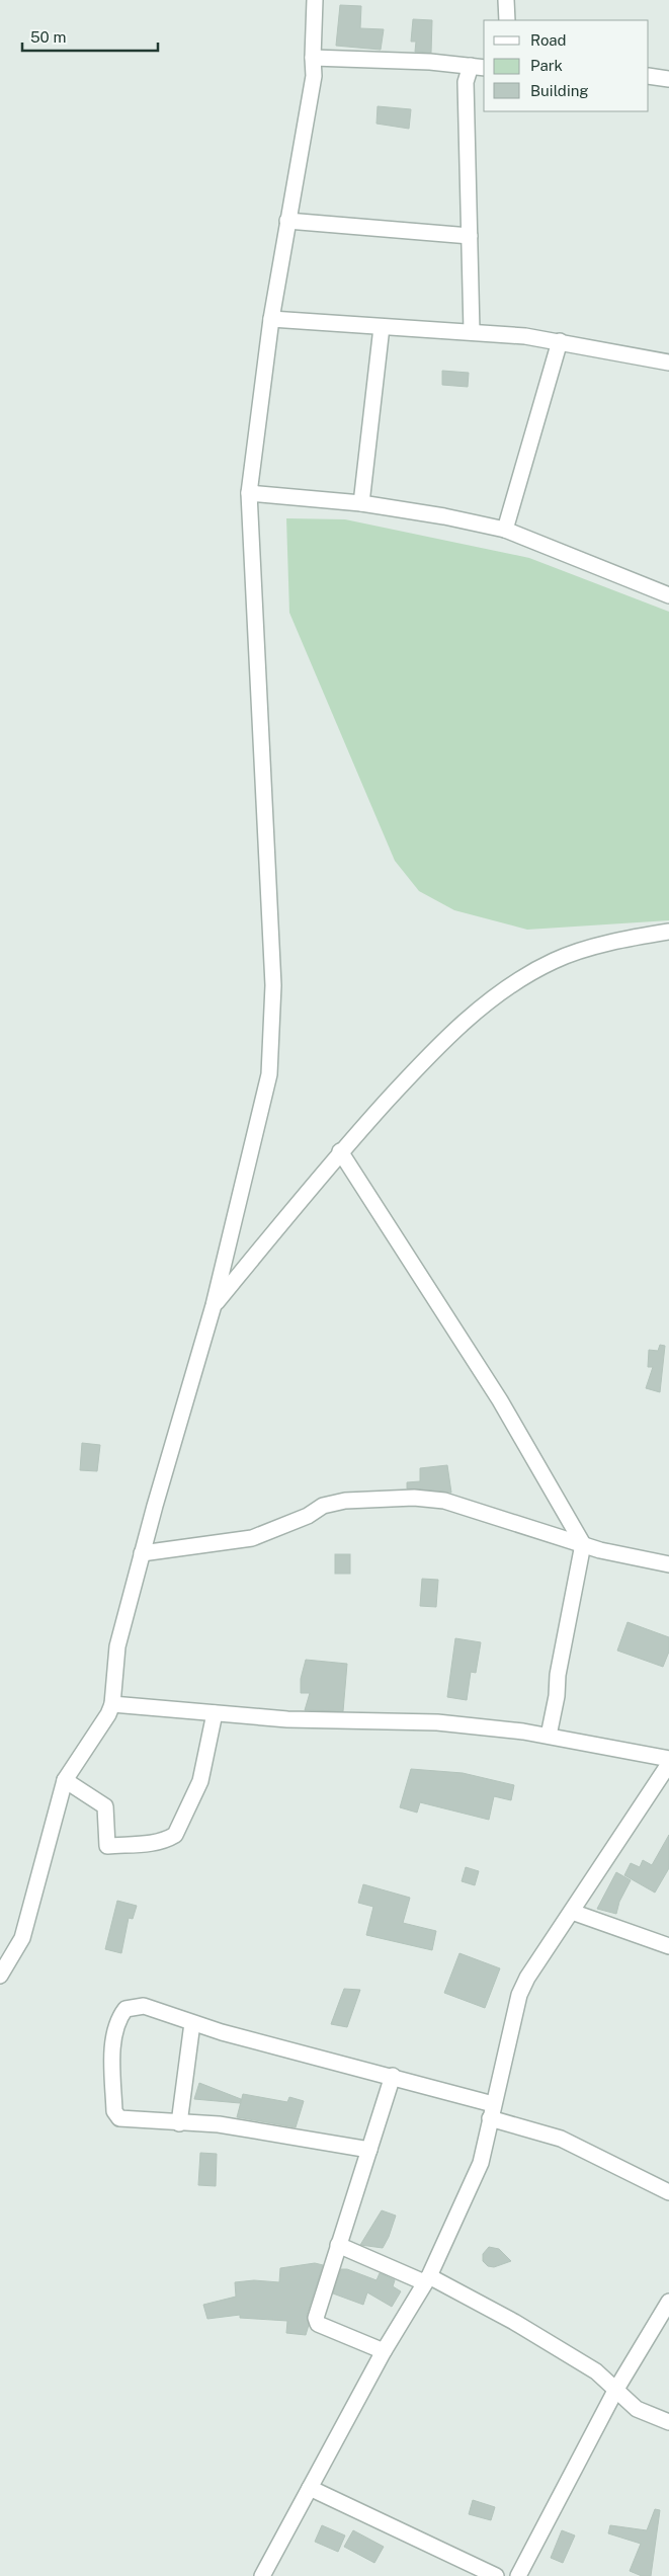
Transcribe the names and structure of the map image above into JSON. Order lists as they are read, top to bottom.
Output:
{
  "legend": ["Road", "Park", "Building"],
  "scale_bar": "50 m"
}
